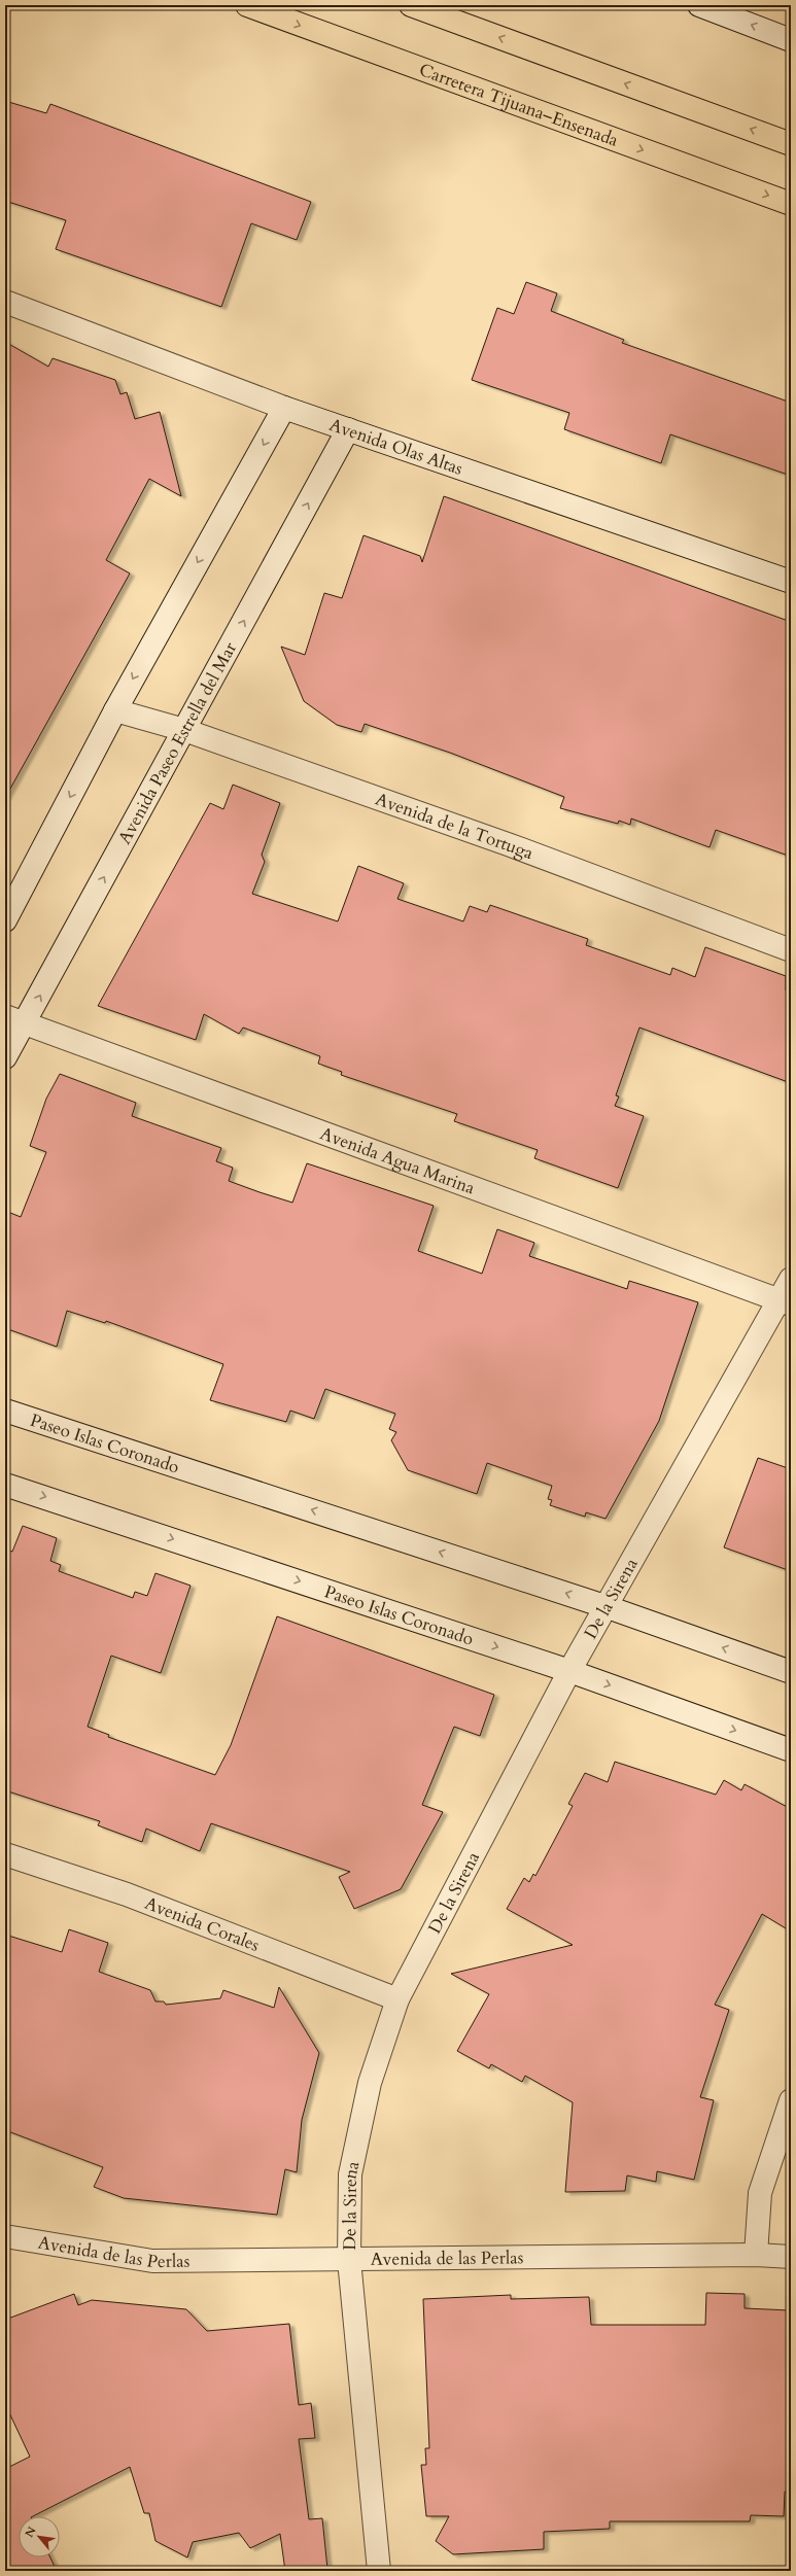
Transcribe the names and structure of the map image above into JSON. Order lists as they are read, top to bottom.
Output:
{
  "streets": {
    "highway": ["Carretera Tijuana–Ensenada"],
    "street": [
      "Avenida Olas Altas",
      "Avenida Paseo Estrella del Mar",
      "Avenida de la Tortuga",
      "Avenida Agua Marina",
      "Paseo Islas Coronado",
      "De la Sirena",
      "Avenida Corales",
      "Avenida de las Perlas"
    ]
  },
  "crossings": [
    ["Avenida Olas Altas", "Avenida Paseo Estrella del Mar"],
    ["Avenida Paseo Estrella del Mar", "Avenida de la Tortuga"],
    ["Avenida Paseo Estrella del Mar", "Avenida Agua Marina"],
    ["Avenida Agua Marina", "De la Sirena"],
    ["Paseo Islas Coronado", "De la Sirena"],
    ["De la Sirena", "Avenida Corales"],
    ["De la Sirena", "Avenida de las Perlas"]
  ],
  "north": "top left"
}
